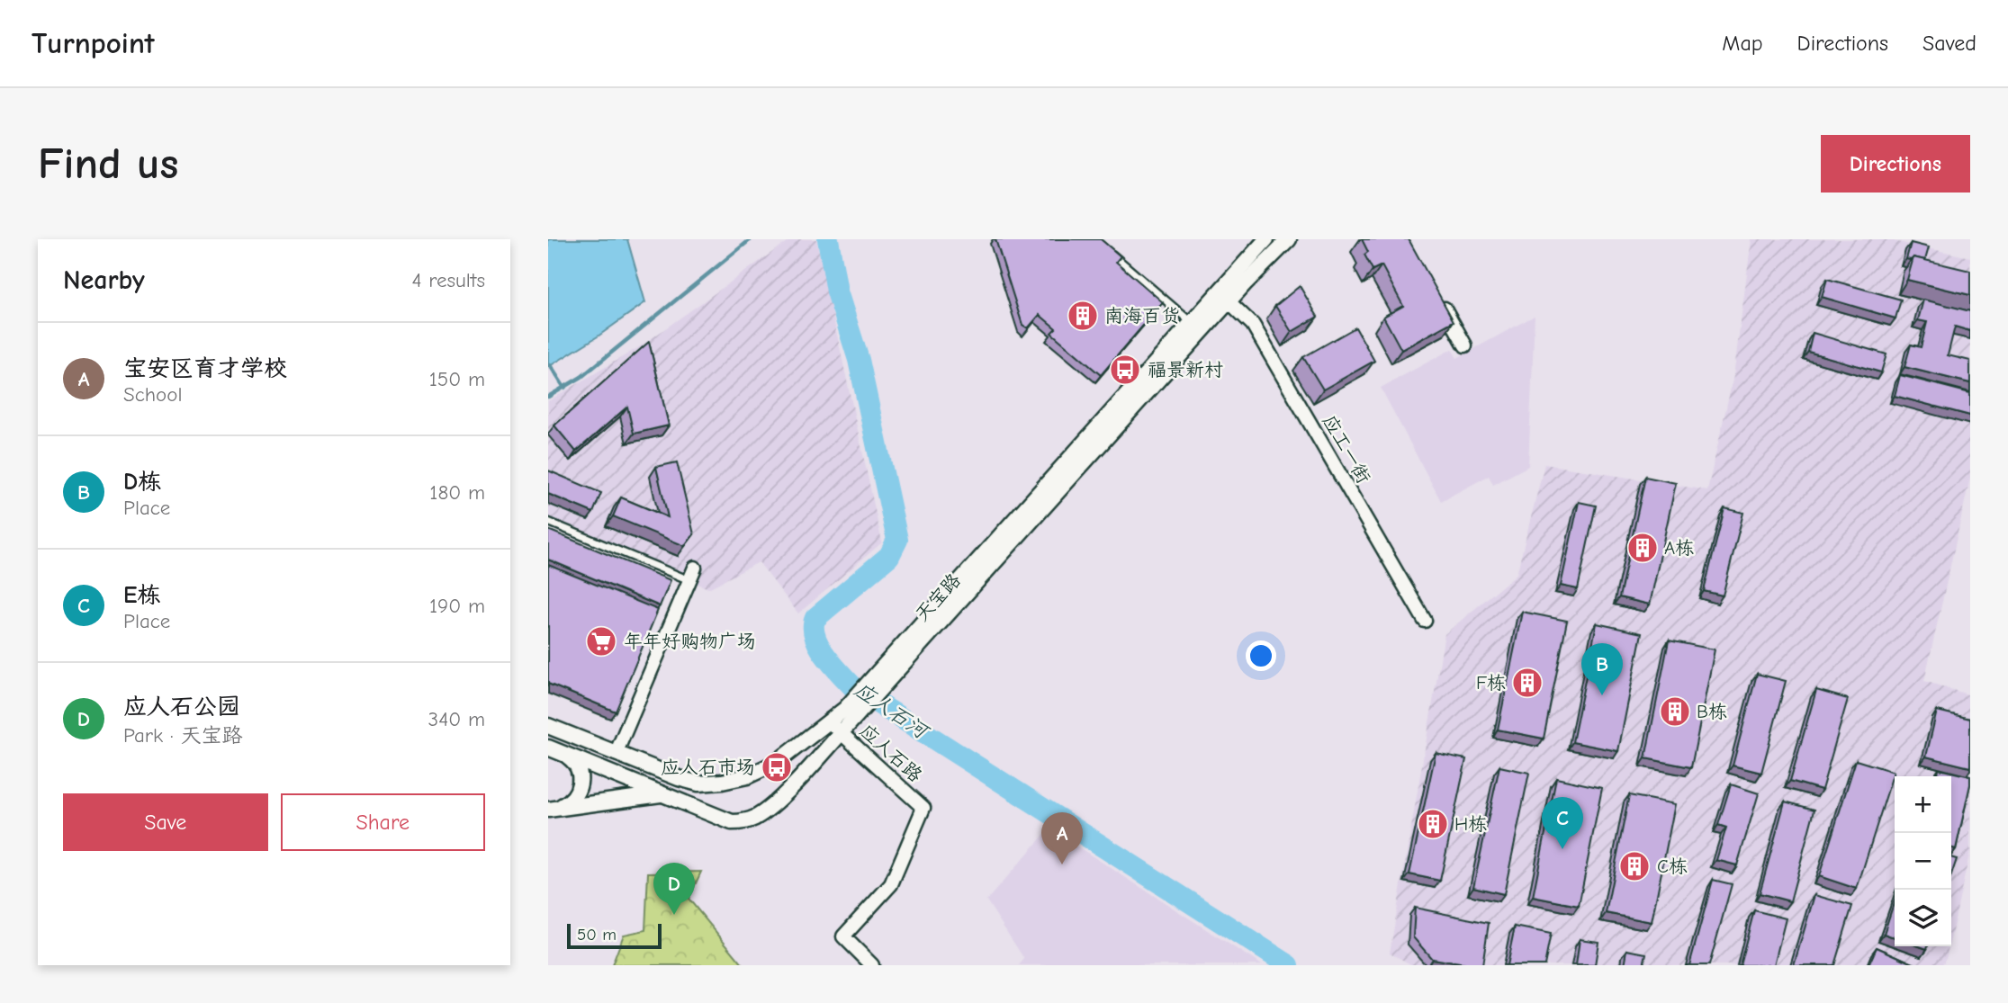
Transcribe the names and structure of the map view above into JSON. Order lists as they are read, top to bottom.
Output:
{
  "streets": {
    "street": ["应工一街", "天宝路", "应人石路"]
  },
  "crossings": [
    ["应工一街", "天宝路"],
    ["天宝路", "应人石路"]
  ],
  "water": ["应人石河"],
  "places": {
    "building": [
      "南海百货",
      "A栋",
      "F栋",
      "B栋",
      "H栋",
      "C栋"
    ],
    "bus stop": ["福景新村", "应人石市场"],
    "supermarket": ["年年好购物广场"]
  },
  "scale_bar": "50 m",
  "page": {
    "header": "Turnpoint",
    "nav": ["Map", "Directions", "Saved"],
    "buttons": [
      "Directions",
      ["Save", "Share"]
    ],
    "title": "Find us",
    "heading": ["Nearby", "4 results"],
    "list": [
      {
        "mark": "A",
        "name": "宝安区育才学校",
        "note": "School",
        "value": "150 m"
      },
      {
        "mark": "B",
        "name": "D栋",
        "note": "Place",
        "value": "180 m"
      },
      {
        "mark": "C",
        "name": "E栋",
        "note": "Place",
        "value": "190 m"
      },
      {
        "mark": "D",
        "name": "应人石公园",
        "note": "Park · 天宝路",
        "value": "340 m"
      }
    ],
    "pins": [
      "B",
      "C",
      "A",
      "D"
    ],
    "map_buttons": ["+", "−"],
    "scale": "50 m"
  }
}
